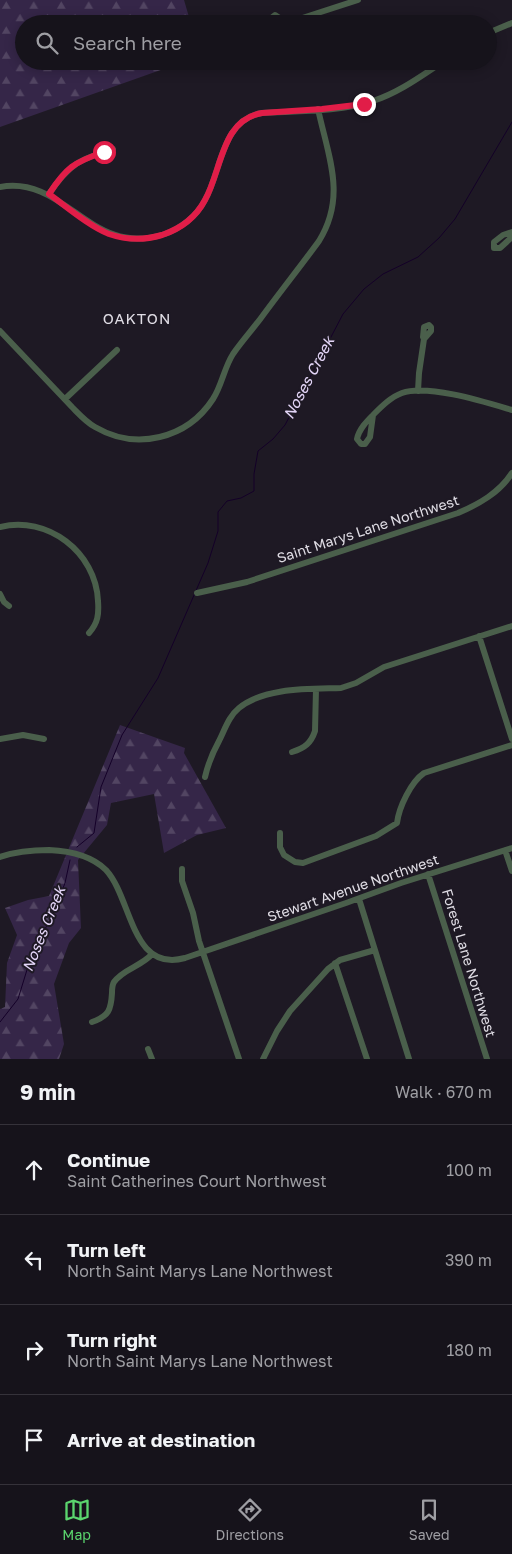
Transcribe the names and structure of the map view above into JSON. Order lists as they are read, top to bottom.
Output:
{
  "streets": {
    "street": ["Saint Marys Lane Northwest", "Stewart Avenue Northwest", "Forest Lane Northwest"]
  },
  "crossings": [
    ["Stewart Avenue Northwest", "Forest Lane Northwest"]
  ],
  "districts": ["OAKTON"],
  "water": ["Noses Creek"],
  "page": {
    "search": "Search here",
    "heading": ["9 min", "Walk · 670 m"],
    "list": [
      ["Continue", "Saint Catherines Court Northwest", "100 m"],
      ["Turn left", "North Saint Marys Lane Northwest", "390 m"],
      ["Turn right", "North Saint Marys Lane Northwest", "180 m"],
      "Arrive at destination"
    ],
    "nav": ["Map", "Directions", "Saved"]
  }
}
